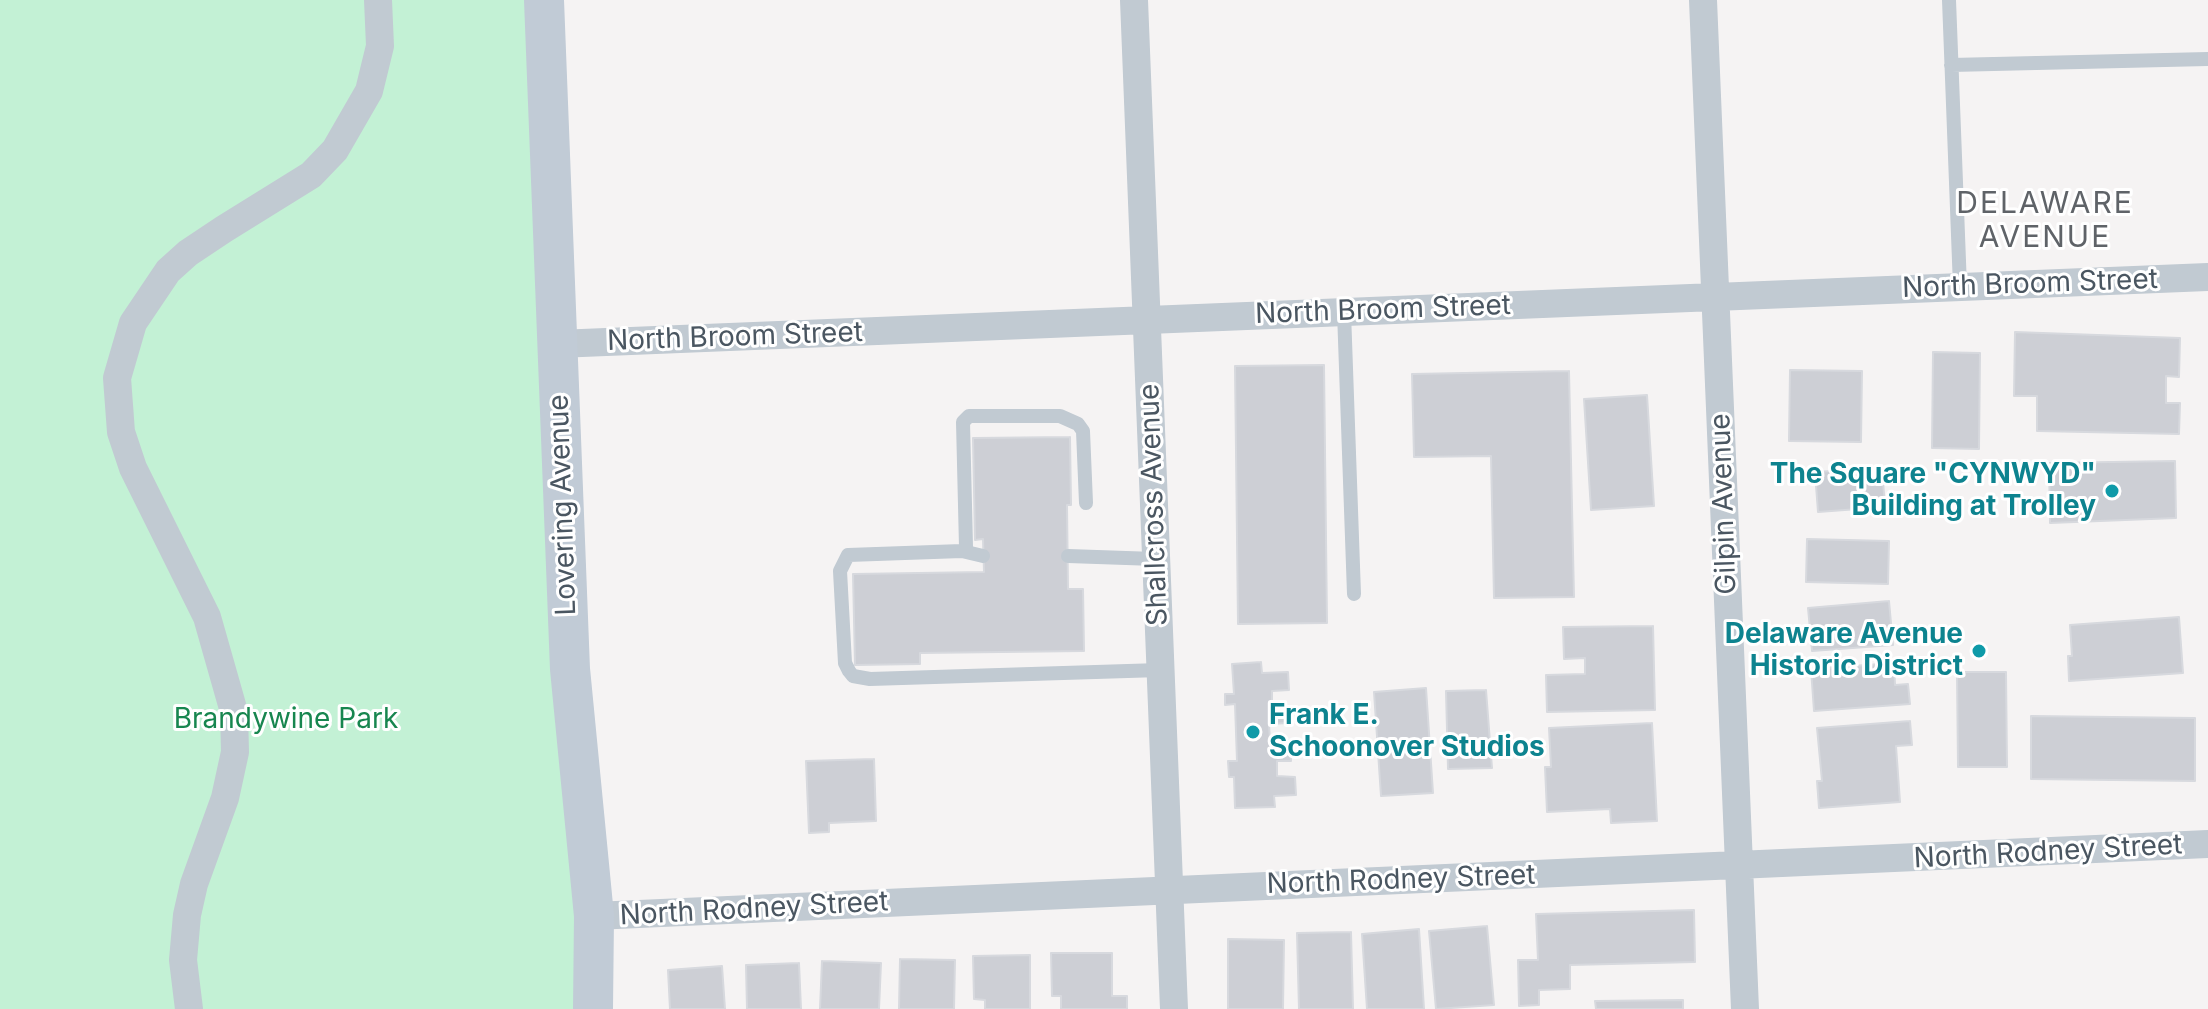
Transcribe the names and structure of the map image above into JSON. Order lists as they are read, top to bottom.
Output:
{
  "streets": {
    "street": [
      "North Broom Street",
      "Gilpin Avenue",
      "Lovering Avenue",
      "Shallcross Avenue",
      "North Rodney Street"
    ]
  },
  "crossings": [
    ["North Broom Street", "Gilpin Avenue"],
    ["North Broom Street", "Lovering Avenue"],
    ["North Broom Street", "Shallcross Avenue"],
    ["Gilpin Avenue", "North Rodney Street"],
    ["Lovering Avenue", "North Rodney Street"],
    ["Shallcross Avenue", "North Rodney Street"]
  ],
  "districts": ["DELAWARE AVENUE"],
  "parks": ["Brandywine Park"],
  "places": ["The Square \"CYNWYD\" Building at Trolley", "Delaware Avenue Historic District", "Frank E. Schoonover Studios"]
}
